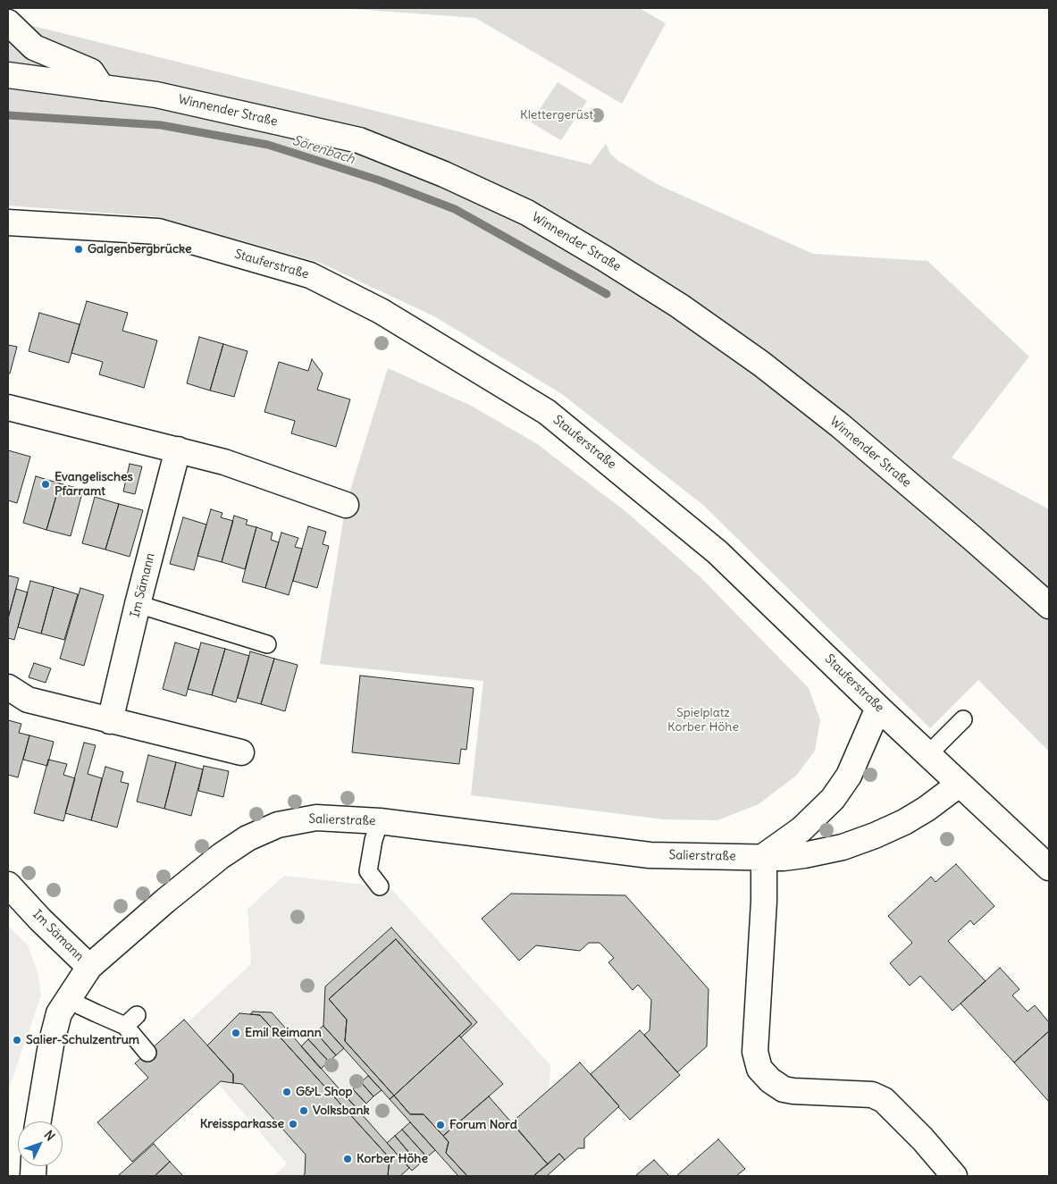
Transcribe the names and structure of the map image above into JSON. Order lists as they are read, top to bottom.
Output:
{
  "streets": {
    "street": [
      "Winnender Straße",
      "Stauferstraße",
      "Im Sämann",
      "Salierstraße"
    ]
  },
  "crossings": [
    ["Stauferstraße", "Salierstraße"],
    ["Im Sämann", "Salierstraße"]
  ],
  "water": ["Sörenbach"],
  "parks": ["Klettergerüst", "Spielplatz Korber Höhe"],
  "places": [
    "Galgenbergbrücke",
    "Evangelisches Pfarramt",
    "Emil Reimann",
    "Salier-Schulzentrum",
    "G&L Shop",
    "Volksbank",
    "Kreissparkasse",
    "Forum Nord",
    "Korber Höhe"
  ],
  "north": "top right"
}
